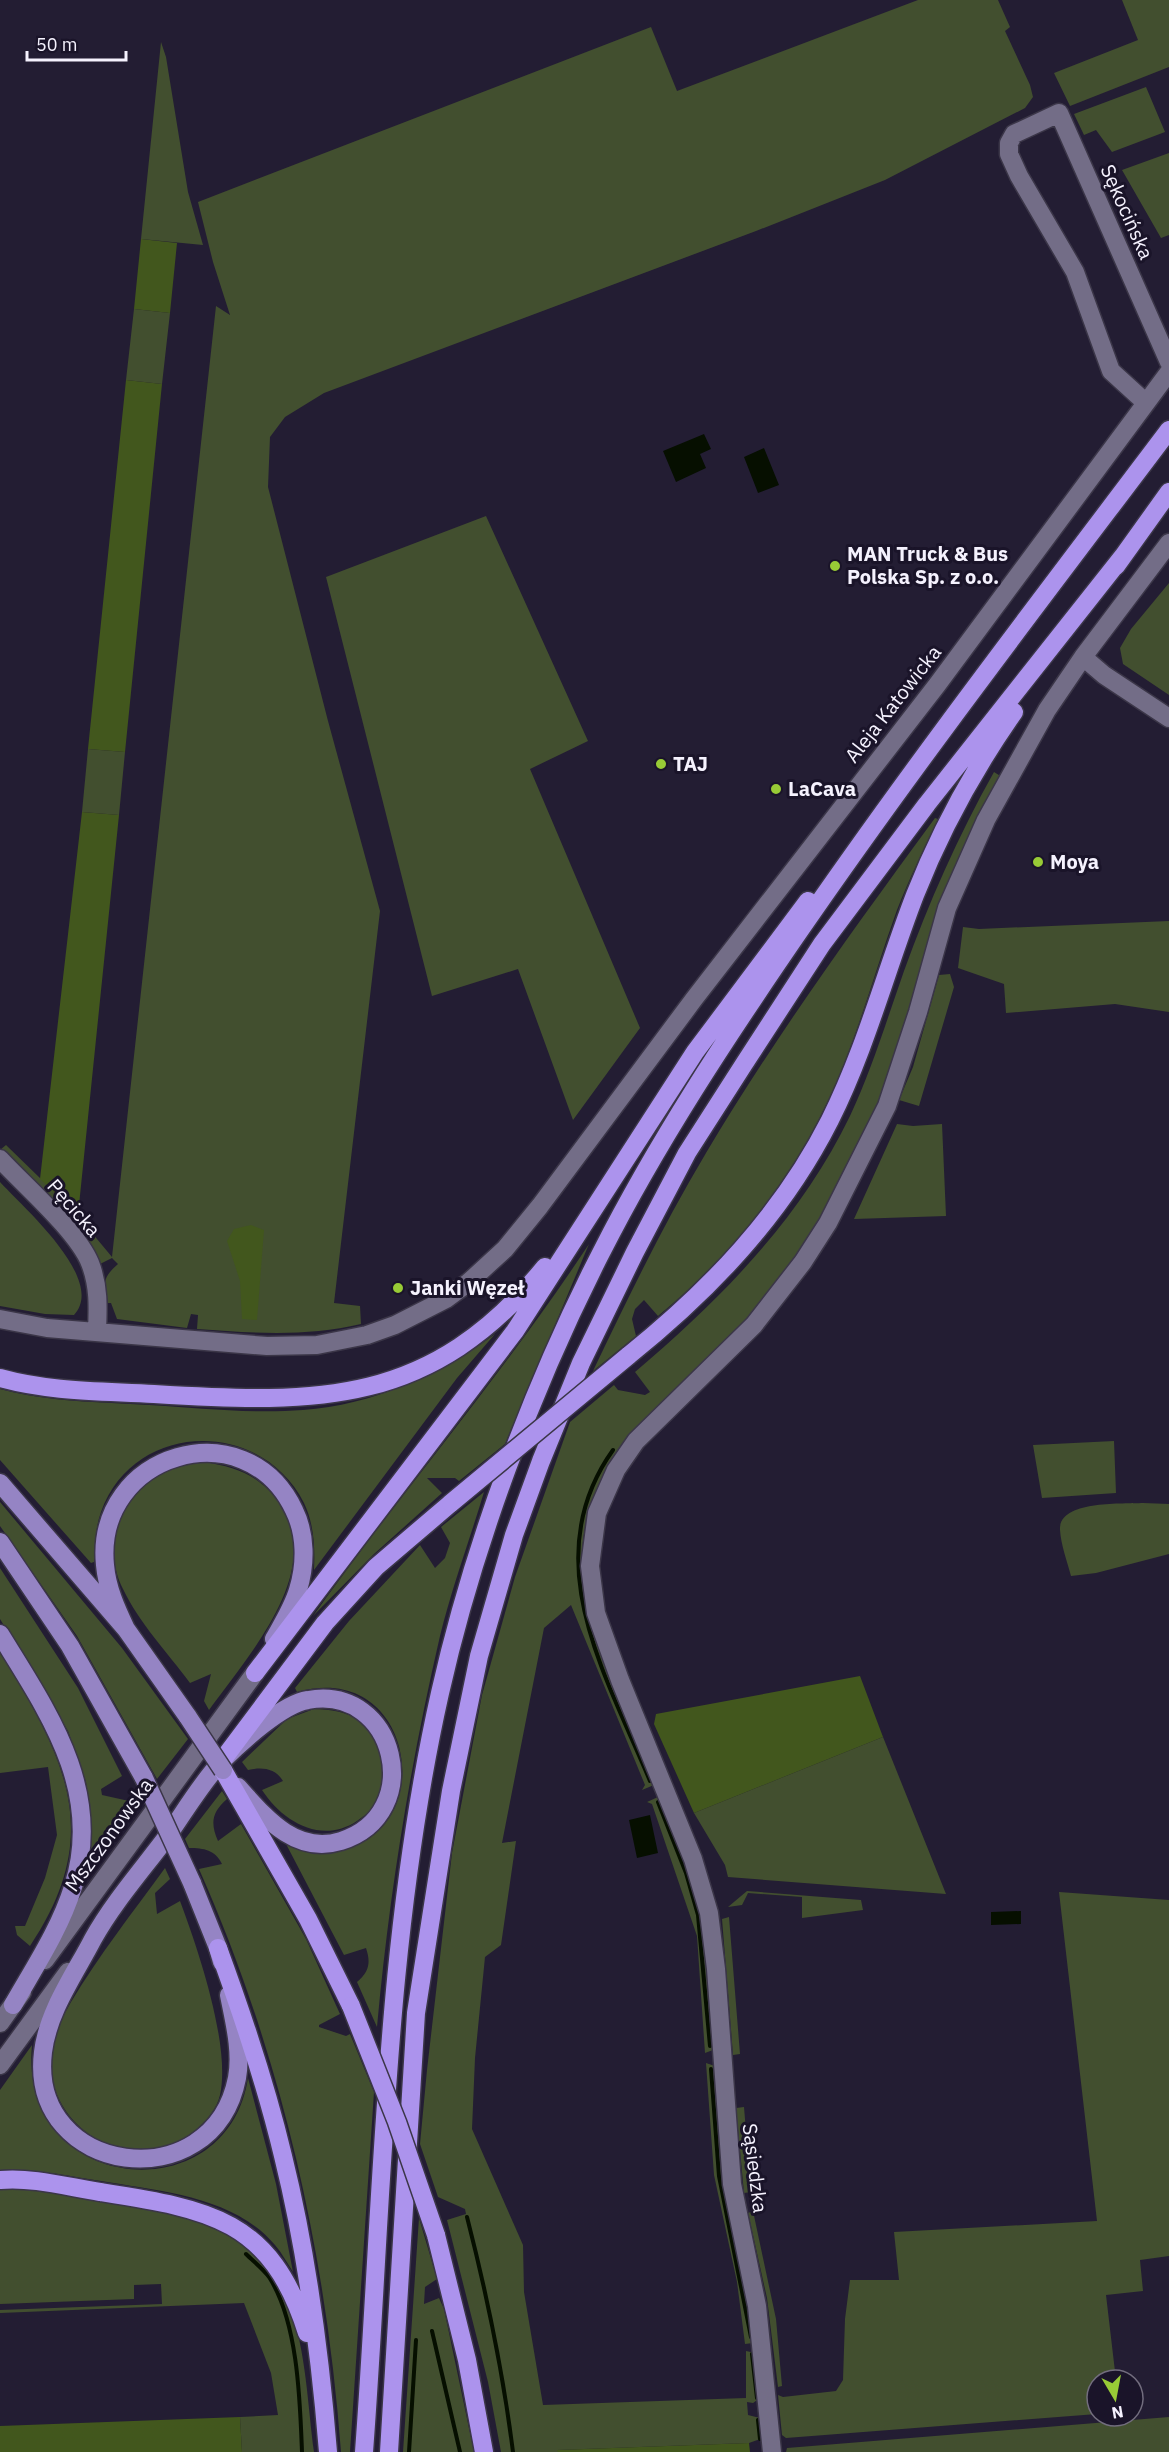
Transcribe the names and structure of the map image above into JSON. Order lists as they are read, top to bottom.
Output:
{
  "streets": {
    "street": [
      "Sękocińska",
      "Aleja Katowicka",
      "Pęcicka",
      "Mszczonowska",
      "Sąsiedzka"
    ]
  },
  "crossings": [
    ["Sękocińska", "Aleja Katowicka"],
    ["Aleja Katowicka", "Pęcicka"]
  ],
  "places": [
    "MAN Truck & Bus Polska Sp. z o.o.",
    "TAJ",
    "LaCava",
    "Moya",
    "Janki Węzeł"
  ],
  "scale_bar": "50 m",
  "north": "bottom"
}
